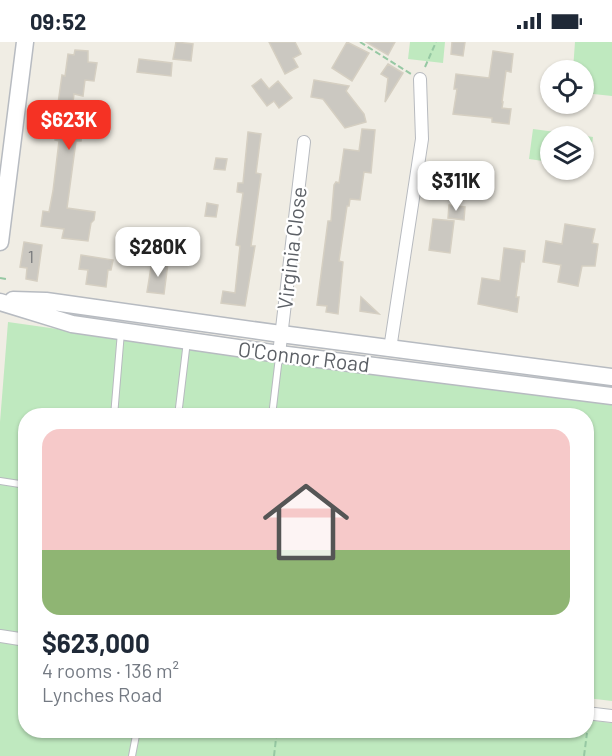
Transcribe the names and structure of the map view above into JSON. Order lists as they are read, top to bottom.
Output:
{
  "streets": {
    "street": ["Virginia Close", "O'Connor Road"]
  },
  "crossings": [
    ["Virginia Close", "O'Connor Road"]
  ],
  "house_numbers": ["1"],
  "page": {
    "status": "09:52",
    "price": ["$623K", "$311K", "$280K"],
    "list": [
      {
        "name": "$623,000",
        "note": "4 rooms · 136 m² · Lynches Road"
      }
    ]
  }
}
